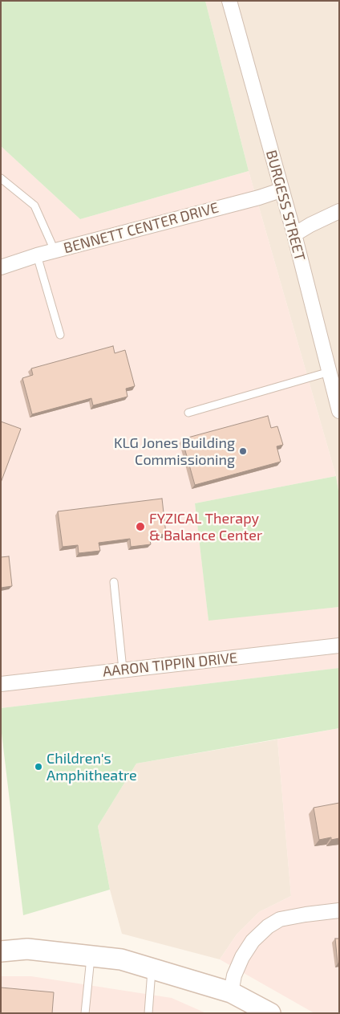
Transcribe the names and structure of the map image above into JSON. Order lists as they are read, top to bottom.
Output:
{
  "streets": {
    "street": ["BURGESS STREET", "BENNETT CENTER DRIVE", "AARON TIPPIN DRIVE"]
  },
  "crossings": [
    ["BURGESS STREET", "BENNETT CENTER DRIVE"]
  ],
  "places": ["KLG Jones Building Commissioning", "FYZICAL Therapy & Balance Center", "Children's Amphitheatre"]
}
